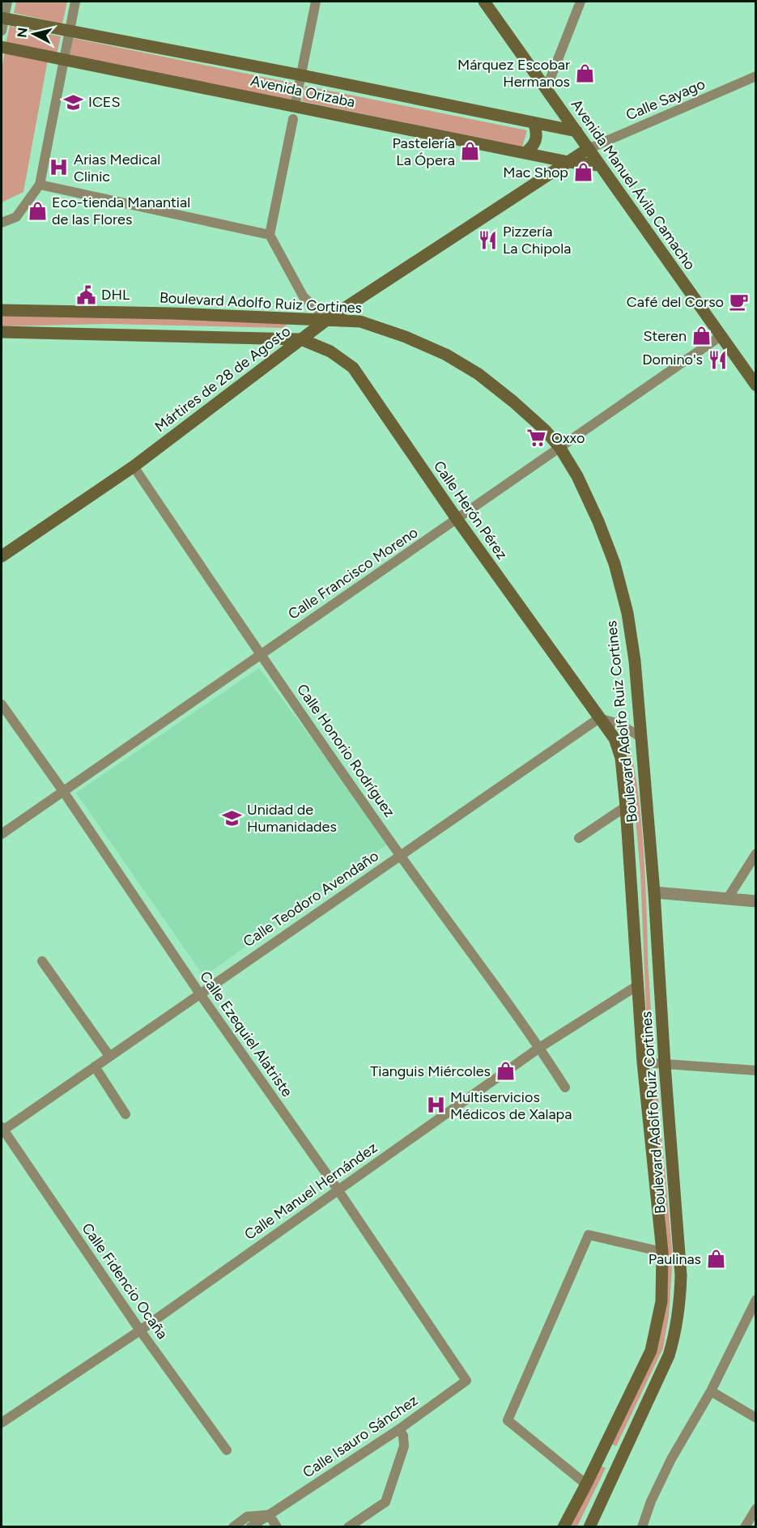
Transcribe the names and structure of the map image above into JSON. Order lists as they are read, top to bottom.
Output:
{
  "streets": {
    "main road": [
      "Avenida Orizaba",
      "Avenida Manuel Ávila Camacho",
      "Boulevard Adolfo Ruiz Cortines",
      "Mártires de 28 de Agosto",
      "Calle Herón Pérez"
    ],
    "street": [
      "Calle Sayago",
      "Calle Francisco Moreno",
      "Calle Honorio Rodríguez",
      "Calle Teodoro Avendaño",
      "Calle Ezequiel Alatriste",
      "Calle Manuel Hernández",
      "Calle Fidencio Ocaña",
      "Calle Isauro Sánchez"
    ]
  },
  "crossings": [
    ["Avenida Orizaba", "Avenida Manuel Ávila Camacho"],
    ["Avenida Orizaba", "Mártires de 28 de Agosto"],
    ["Calle Sayago", "Avenida Manuel Ávila Camacho"],
    ["Calle Sayago", "Mártires de 28 de Agosto"],
    ["Avenida Manuel Ávila Camacho", "Mártires de 28 de Agosto"],
    ["Avenida Manuel Ávila Camacho", "Calle Francisco Moreno"],
    ["Boulevard Adolfo Ruiz Cortines", "Mártires de 28 de Agosto"],
    ["Boulevard Adolfo Ruiz Cortines", "Calle Herón Pérez"],
    ["Boulevard Adolfo Ruiz Cortines", "Calle Francisco Moreno"],
    ["Boulevard Adolfo Ruiz Cortines", "Calle Teodoro Avendaño"],
    ["Boulevard Adolfo Ruiz Cortines", "Calle Manuel Hernández"],
    ["Mártires de 28 de Agosto", "Calle Herón Pérez"],
    ["Mártires de 28 de Agosto", "Calle Honorio Rodríguez"],
    ["Calle Herón Pérez", "Calle Francisco Moreno"],
    ["Calle Herón Pérez", "Calle Teodoro Avendaño"],
    ["Calle Francisco Moreno", "Calle Honorio Rodríguez"],
    ["Calle Francisco Moreno", "Calle Ezequiel Alatriste"],
    ["Calle Honorio Rodríguez", "Calle Teodoro Avendaño"],
    ["Calle Honorio Rodríguez", "Calle Manuel Hernández"],
    ["Calle Teodoro Avendaño", "Calle Ezequiel Alatriste"],
    ["Calle Teodoro Avendaño", "Calle Fidencio Ocaña"],
    ["Calle Ezequiel Alatriste", "Calle Manuel Hernández"],
    ["Calle Ezequiel Alatriste", "Calle Isauro Sánchez"],
    ["Calle Manuel Hernández", "Calle Fidencio Ocaña"]
  ],
  "places": {
    "shop": [
      "Márquez Escobar Hermanos",
      "Pastelería La Ópera",
      "Mac Shop",
      "Eco-tienda Manantial de las Flores",
      "Steren",
      "Tianguis Miércoles",
      "Paulinas"
    ],
    "school or university": ["ICES", "Unidad de Humanidades"],
    "hospital": ["Arias Medical Clinic", "Multiservicios Médicos de Xalapa"],
    "restaurant": ["Pizzería La Chipola", "Domino's"],
    "public building": ["DHL"],
    "cafe": ["Café del Corso"],
    "supermarket": ["Oxxo"]
  },
  "north": "left"
}
